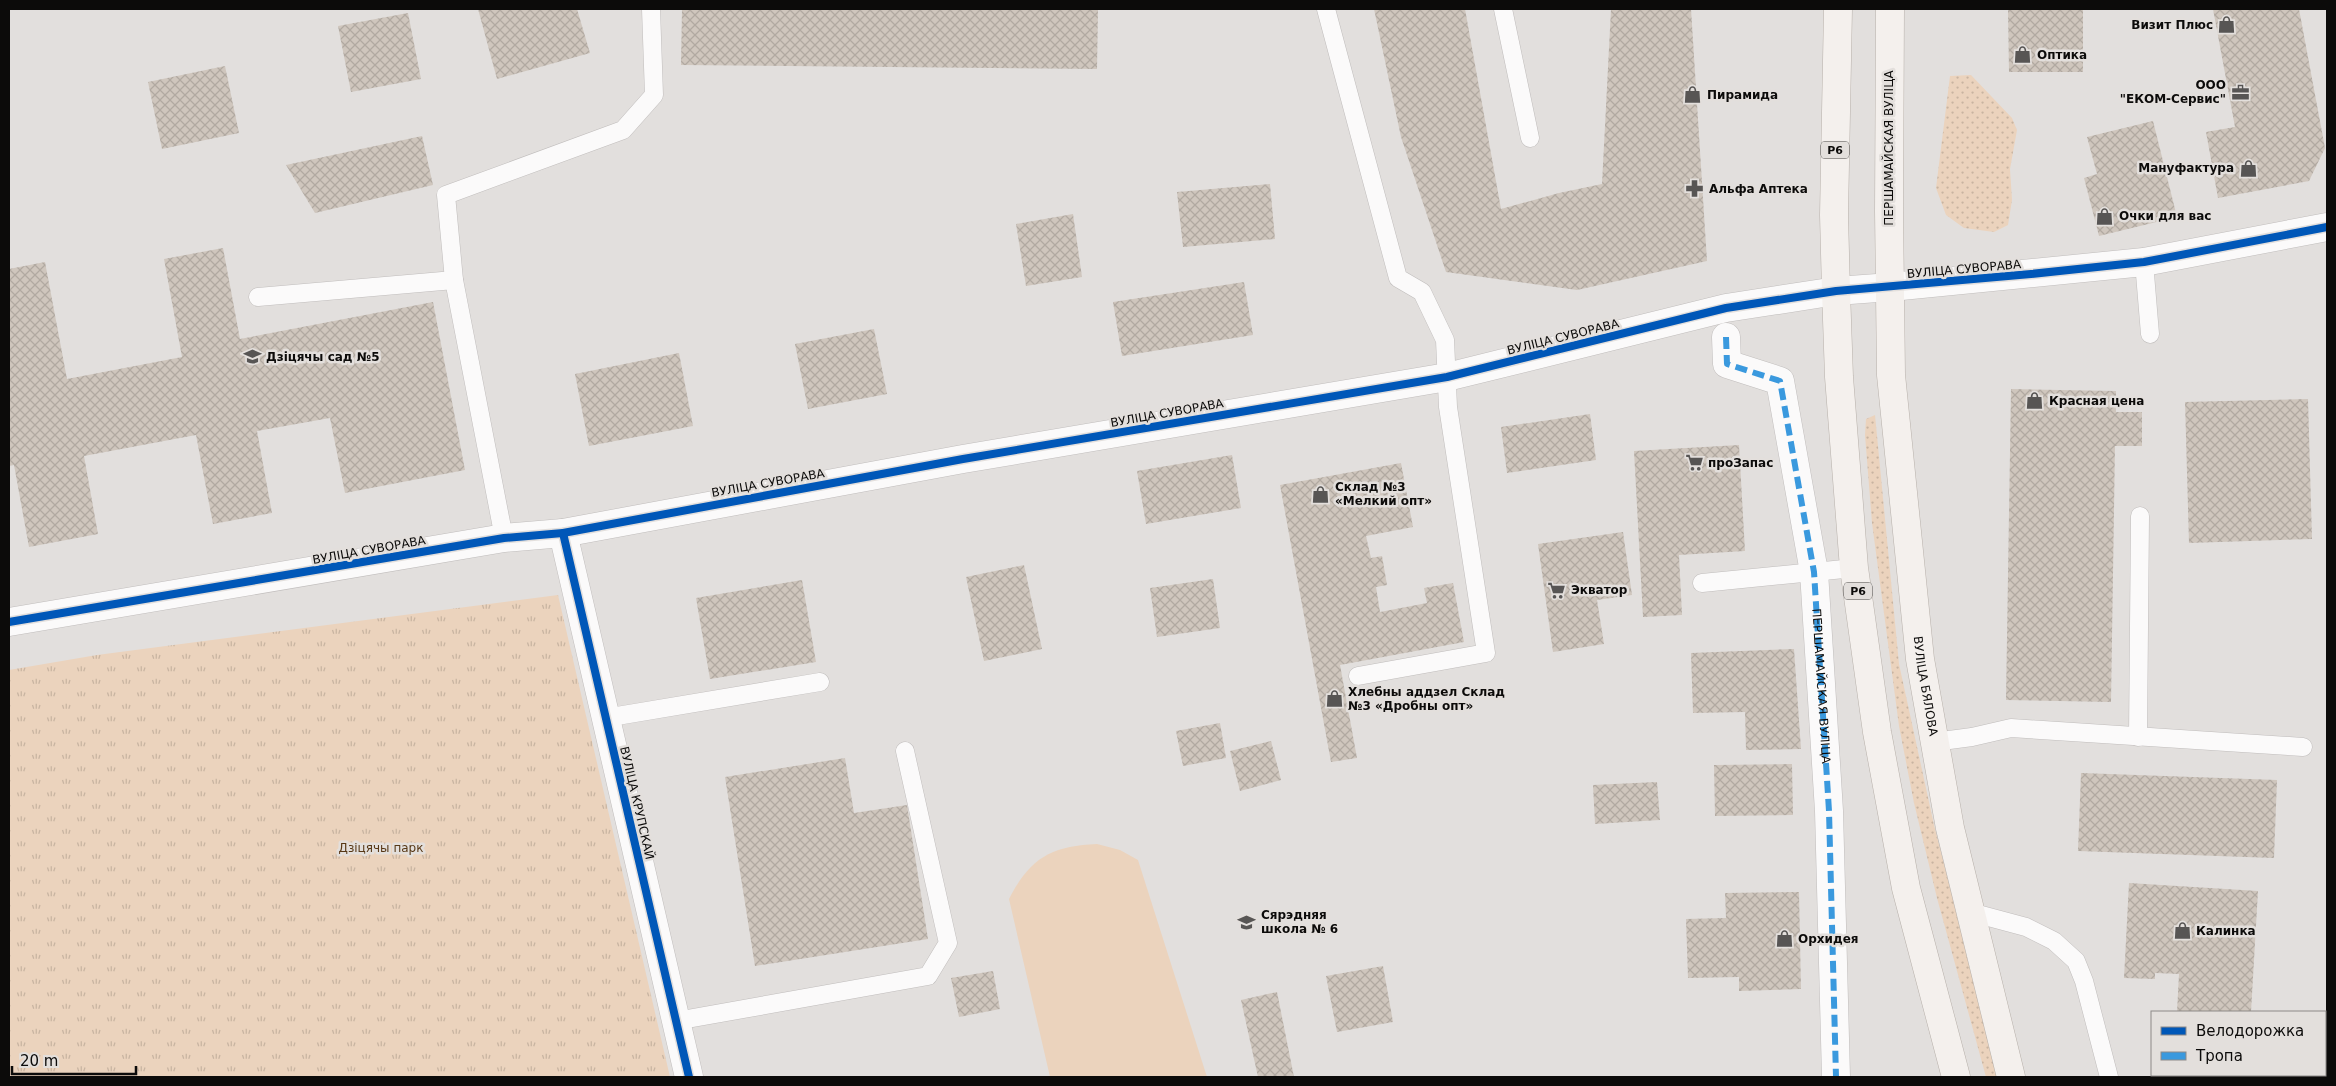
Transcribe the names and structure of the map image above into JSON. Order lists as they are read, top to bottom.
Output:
{
  "streets": {
    "main road": ["ПЕРШАМАЙСКАЯ ВУЛІЦА", "Р6", "ВУЛІЦА БЯЛОВА"],
    "street": ["ВУЛІЦА СУВОРАВА", "ВУЛІЦА КРУПСКАЙ"]
  },
  "crossings": [
    ["ПЕРШАМАЙСКАЯ ВУЛІЦА", "ВУЛІЦА СУВОРАВА"],
    ["ПЕРШАМАЙСКАЯ ВУЛІЦА", "ВУЛІЦА БЯЛОВА"],
    ["Р6", "ВУЛІЦА СУВОРАВА"],
    ["ВУЛІЦА СУВОРАВА", "ВУЛІЦА БЯЛОВА"],
    ["ВУЛІЦА СУВОРАВА", "ВУЛІЦА КРУПСКАЙ"]
  ],
  "parks": ["Дзіцячы парк"],
  "places": {
    "shop": [
      "Визит Плюс",
      "Оптика",
      "Пирамида",
      "Мануфактура",
      "Очки для вас",
      "Красная цена",
      "Склад №3 «Мелкий опт»",
      "Хлебны аддзел Склад №3 «Дробны опт»",
      "Калинка",
      "Орхидея"
    ],
    "office": ["ООО \"ЕКОМ-Сервис\""],
    "pharmacy": ["Альфа Аптека"],
    "school or university": ["Дзіцячы сад №5", "Сярэдняя школа № 6"],
    "supermarket": ["проЗапас", "Экватор"]
  },
  "legend": ["Велодорожка", "Тропа"],
  "scale_bar": "20 m"
}
